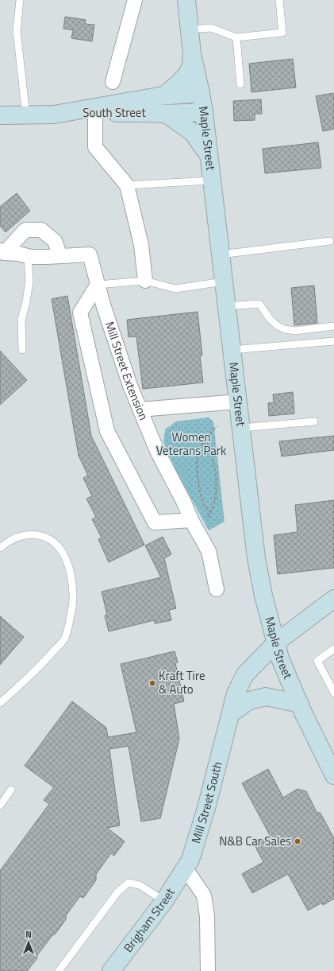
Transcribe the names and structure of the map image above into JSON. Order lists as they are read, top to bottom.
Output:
{
  "streets": {
    "main road": [
      "South Street",
      "Maple Street",
      "Mill Street South",
      "Brigham Street"
    ],
    "street": ["Mill Street Extension"]
  },
  "crossings": [
    ["South Street", "Maple Street"],
    ["Maple Street", "Mill Street South"],
    ["Mill Street South", "Brigham Street"]
  ],
  "parks": ["Women Veterans Park"],
  "places": ["Kraft Tire & Auto", "N&B Car Sales"],
  "north": "top"
}
